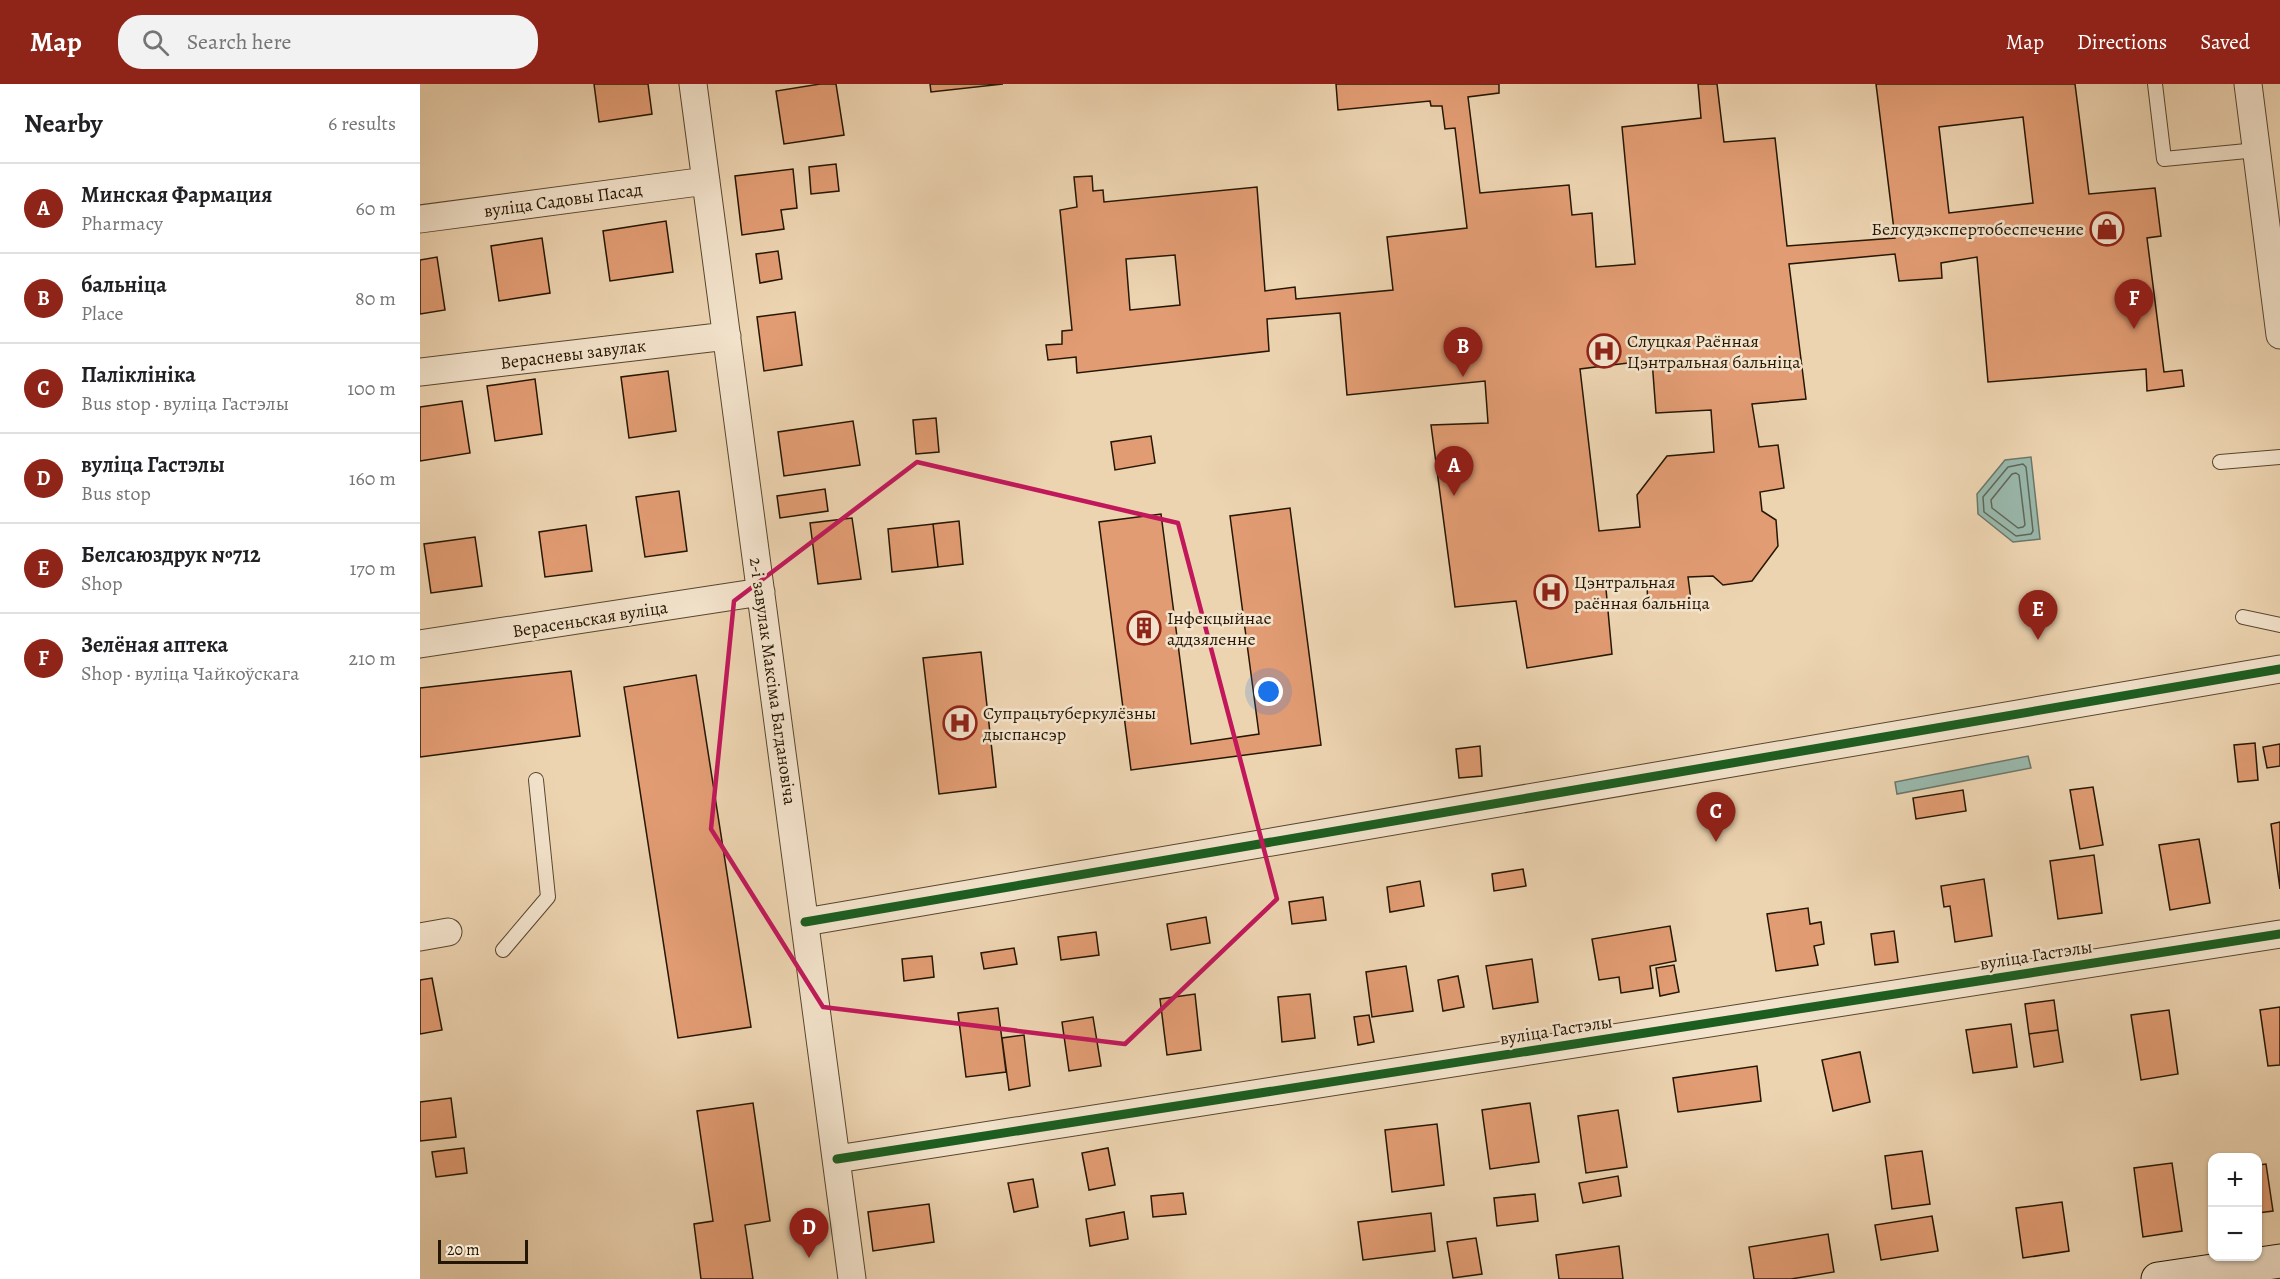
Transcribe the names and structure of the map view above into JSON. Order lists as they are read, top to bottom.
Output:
{
  "streets": {
    "street": [
      "вуліца Садовы Пасад",
      "Верасневы завулак",
      "Верасеньская вуліца",
      "2-і завулак Максіма Багдановіча",
      "вуліца Гастэлы"
    ]
  },
  "crossings": [
    ["вуліца Садовы Пасад", "2-і завулак Максіма Багдановіча"],
    ["Верасневы завулак", "2-і завулак Максіма Багдановіча"],
    ["Верасеньская вуліца", "2-і завулак Максіма Багдановіча"],
    ["2-і завулак Максіма Багдановіча", "вуліца Гастэлы"]
  ],
  "places": {
    "shop": ["Белсудэкспертобеспечение"],
    "hospital": ["Слуцкая Раённая Цэнтральная бальніца", "Цэнтральная раённая бальніца", "Супрацьтуберкулёзны дыспансэр"],
    "building": ["Інфекцыйнае аддзяленне"]
  },
  "scale_bar": "20 m",
  "page": {
    "header": "Map",
    "search": "Search here",
    "nav": ["Map", "Directions", "Saved"],
    "heading": ["Nearby", "6 results"],
    "list": [
      {
        "mark": "A",
        "name": "Минская Фармация",
        "note": "Pharmacy",
        "value": "60 m"
      },
      {
        "mark": "B",
        "name": "бальніца",
        "note": "Place",
        "value": "80 m"
      },
      {
        "mark": "C",
        "name": "Паліклініка",
        "note": "Bus stop · вуліца Гастэлы",
        "value": "100 m"
      },
      {
        "mark": "D",
        "name": "вуліца Гастэлы",
        "note": "Bus stop",
        "value": "160 m"
      },
      {
        "mark": "E",
        "name": "Белсаюздрук №712",
        "note": "Shop",
        "value": "170 m"
      },
      {
        "mark": "F",
        "name": "Зелёная аптека",
        "note": "Shop · вуліца Чайкоўскага",
        "value": "210 m"
      }
    ],
    "pins": [
      "F",
      "B",
      "A",
      "E",
      "C",
      "D"
    ],
    "map_buttons": ["+", "−"],
    "scale": "20 m"
  }
}
